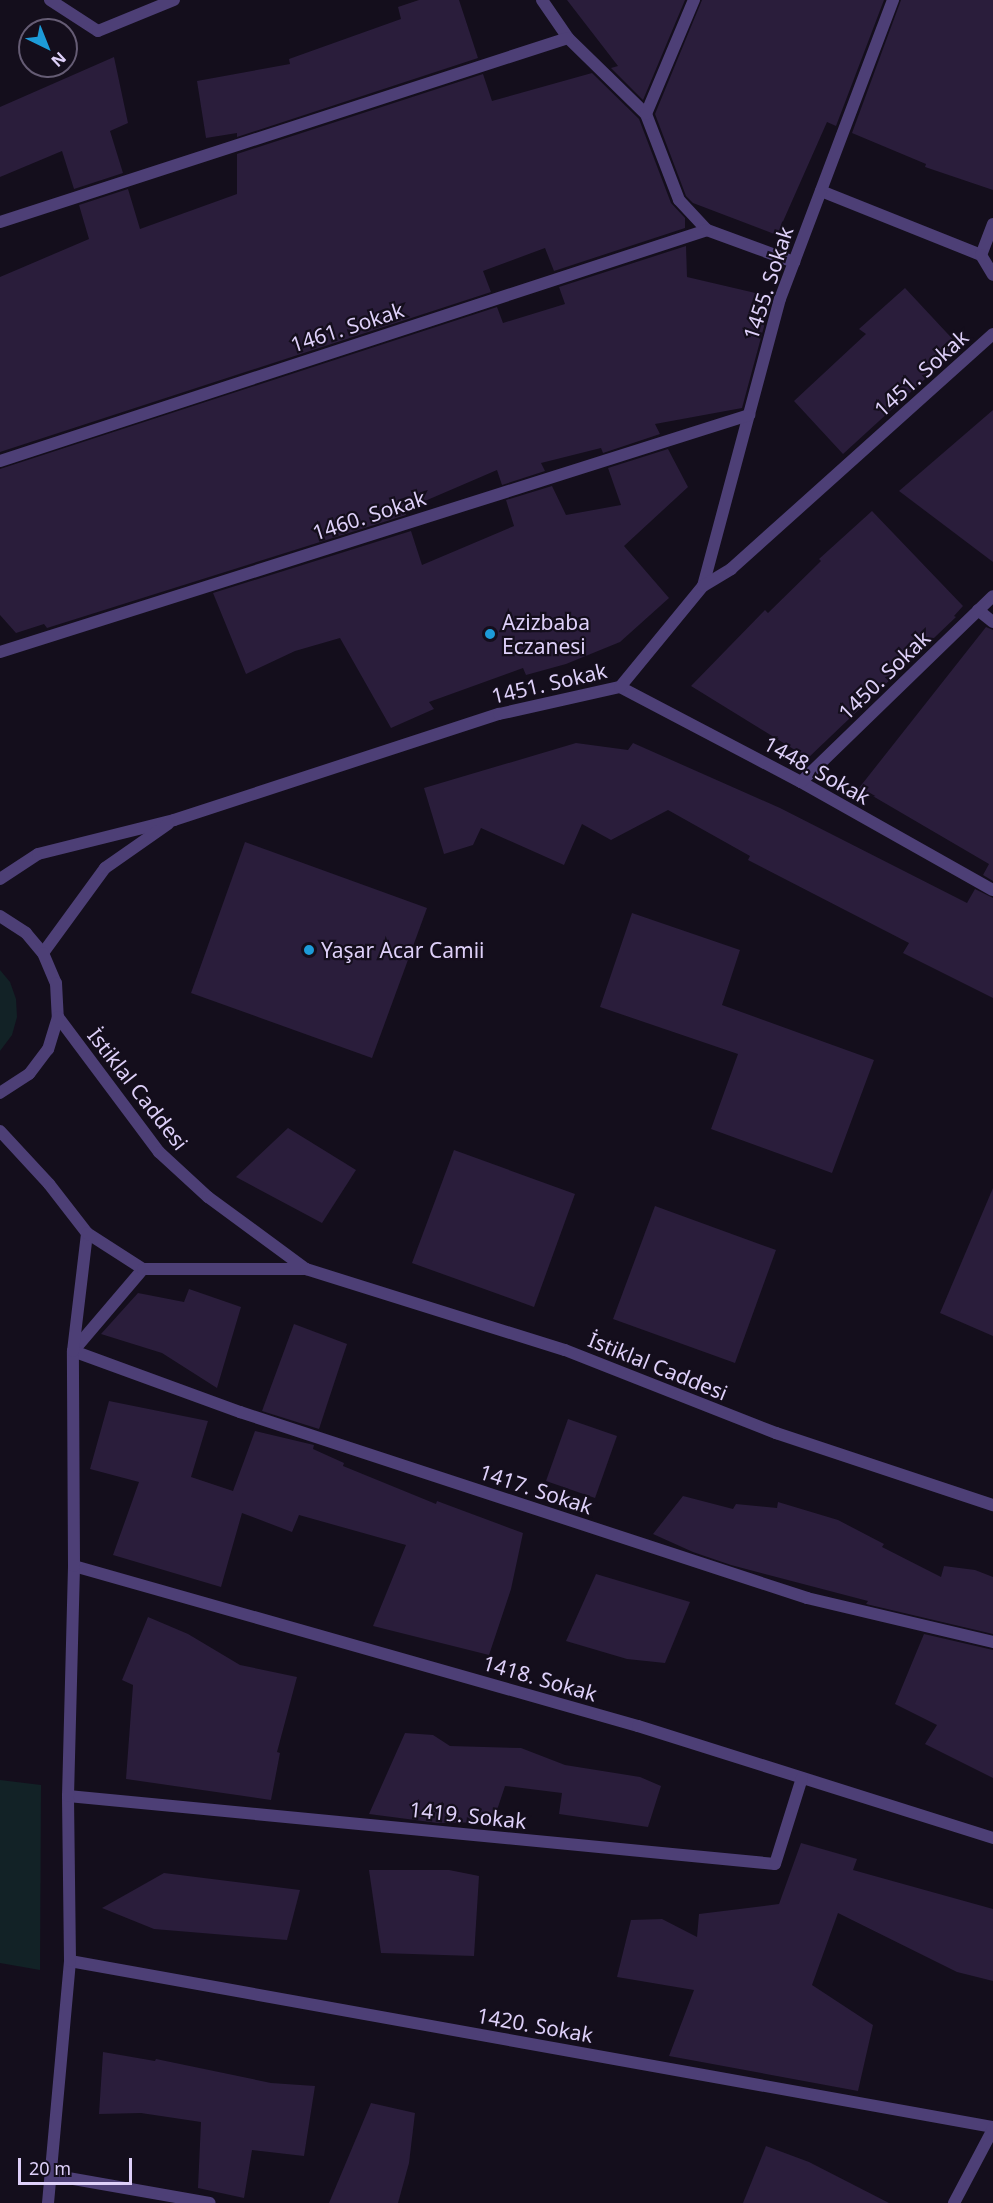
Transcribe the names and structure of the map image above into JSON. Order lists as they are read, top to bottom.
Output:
{
  "streets": {
    "street": [
      "1455. Sokak",
      "1461. Sokak",
      "1451. Sokak",
      "1460. Sokak",
      "1450. Sokak",
      "1448. Sokak",
      "İstiklal Caddesi",
      "1417. Sokak",
      "1418. Sokak",
      "1419. Sokak",
      "1420. Sokak"
    ]
  },
  "crossings": [
    ["1455. Sokak", "1451. Sokak"],
    ["1455. Sokak", "1460. Sokak"],
    ["1451. Sokak", "1448. Sokak"],
    ["1450. Sokak", "1448. Sokak"],
    ["1418. Sokak", "1419. Sokak"]
  ],
  "places": ["Azizbaba Eczanesi", "Yaşar Acar Camii"],
  "scale_bar": "20 m",
  "north": "bottom right"
}
